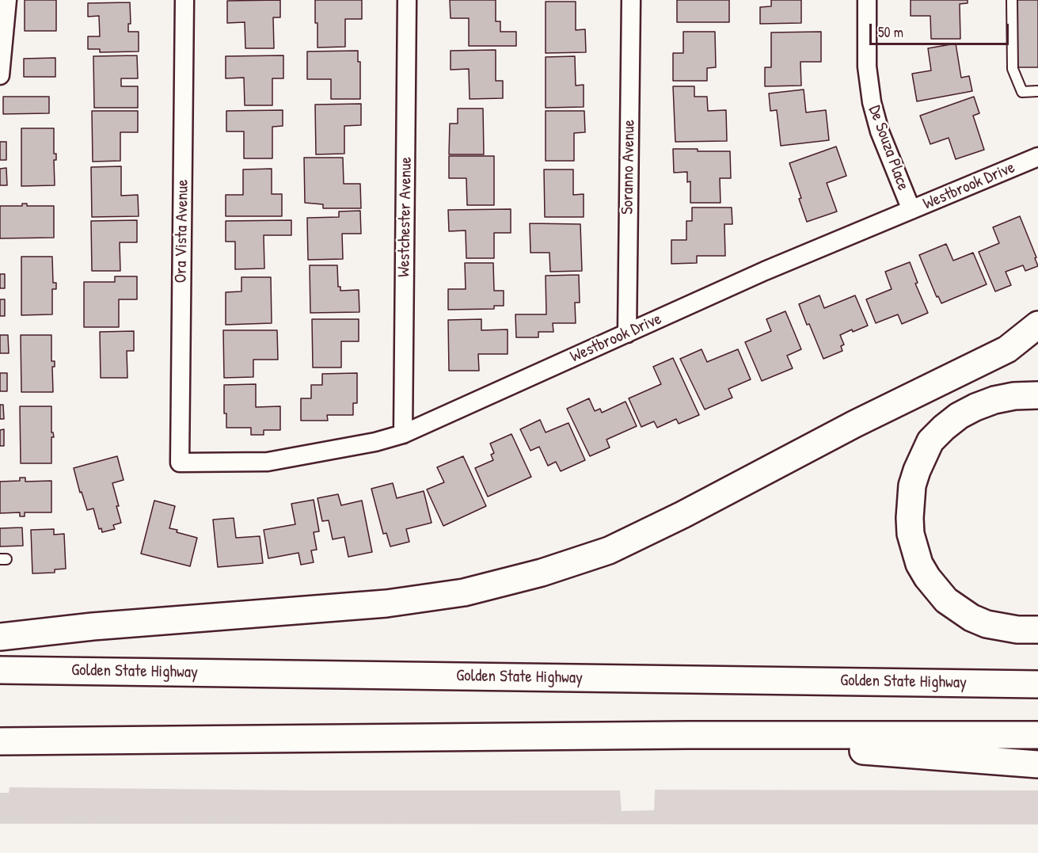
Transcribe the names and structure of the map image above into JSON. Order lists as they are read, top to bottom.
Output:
{
  "streets": {
    "highway": ["Golden State Highway"],
    "street": [
      "De Souza Place",
      "Soranno Avenue",
      "Westbrook Drive",
      "Westchester Avenue",
      "Ora Vista Avenue"
    ]
  },
  "crossings": [
    ["De Souza Place", "Westbrook Drive"],
    ["Soranno Avenue", "Westbrook Drive"],
    ["Westbrook Drive", "Westchester Avenue"],
    ["Westbrook Drive", "Ora Vista Avenue"]
  ],
  "scale_bar": "50 m"
}
